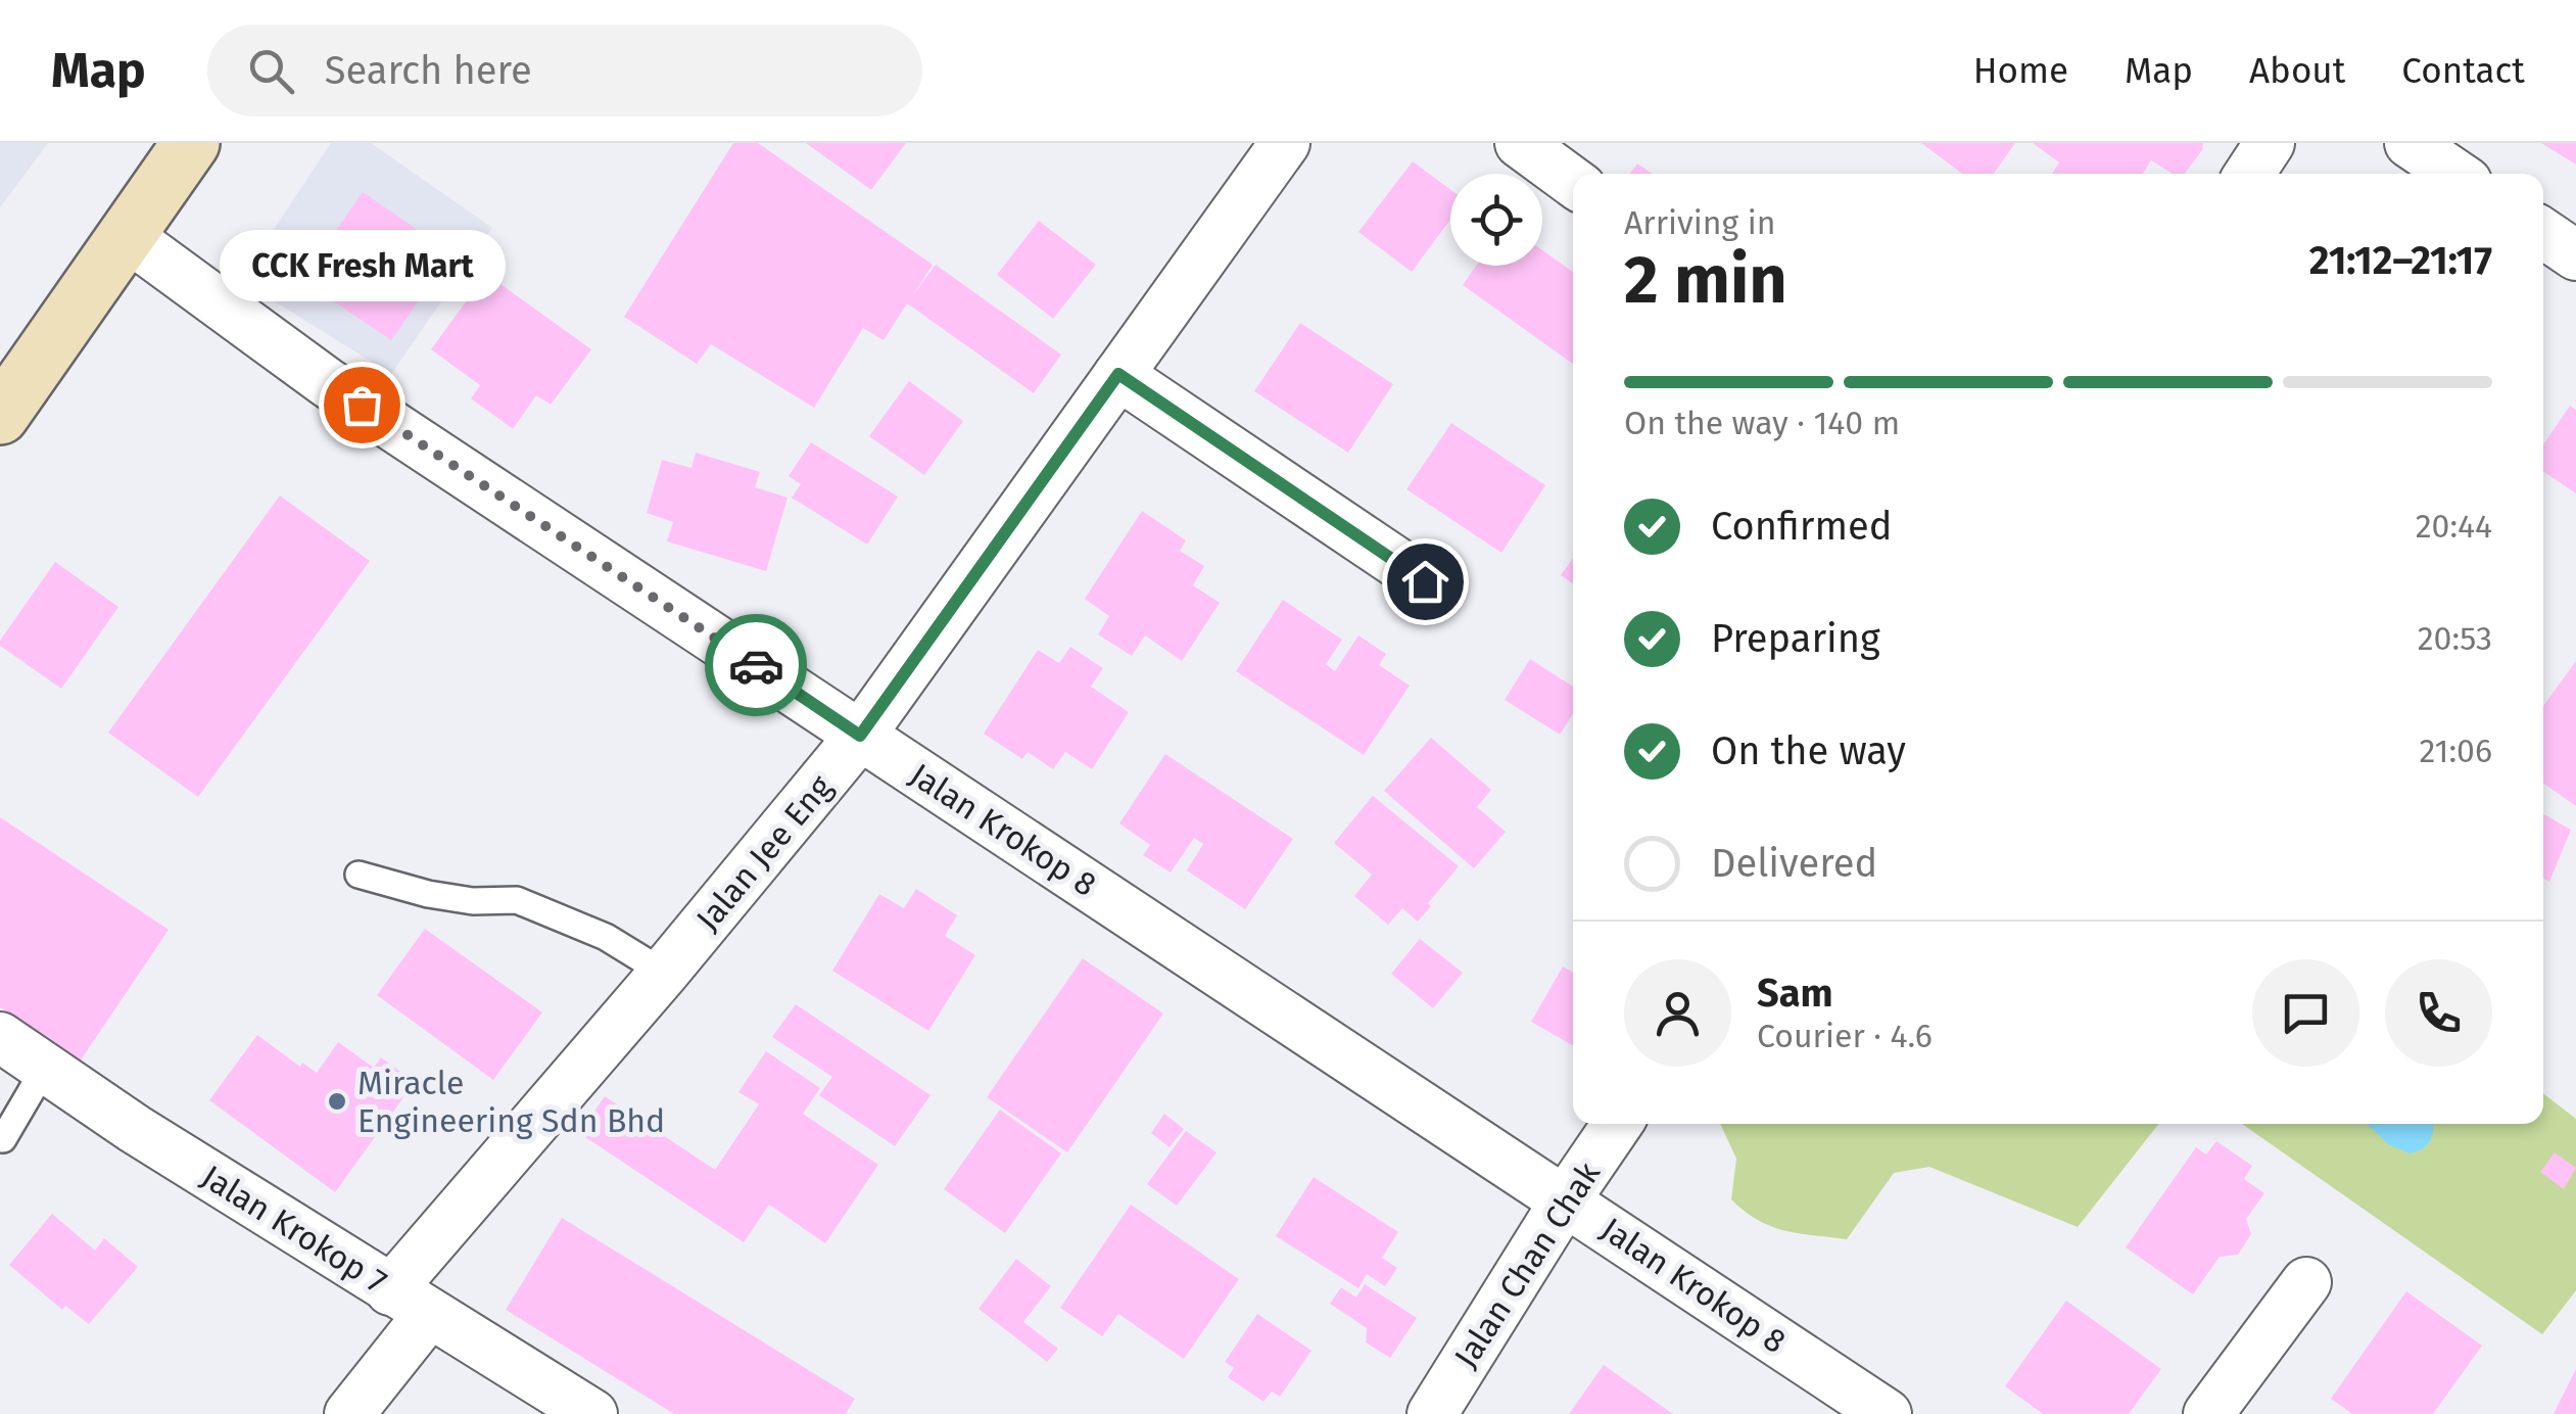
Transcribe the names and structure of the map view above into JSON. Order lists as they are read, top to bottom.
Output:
{
  "streets": {
    "street": [
      "Jalan Krokop 8",
      "Jalan Jee Eng",
      "Jalan Krokop 7",
      "Jalan Chan Chak"
    ]
  },
  "crossings": [
    ["Jalan Krokop 8", "Jalan Jee Eng"],
    ["Jalan Krokop 8", "Jalan Chan Chak"],
    ["Jalan Jee Eng", "Jalan Krokop 7"]
  ],
  "places": ["CCK Fresh Mart", "Miracle Engineering Sdn Bhd"],
  "page": {
    "header": "Map",
    "search": "Search here",
    "nav": [
      "Home",
      "Map",
      "About",
      "Contact"
    ],
    "heading": ["2 min", "Arriving in", "21:12–21:17"],
    "panel": ["Sam", "Courier · 4.6"],
    "bubble": "CCK Fresh Mart",
    "bar": "On the way · 140 m",
    "list": [
      ["Confirmed", "20:44"],
      ["Preparing", "20:53"],
      ["On the way", "21:06"],
      "Delivered"
    ]
  }
}
